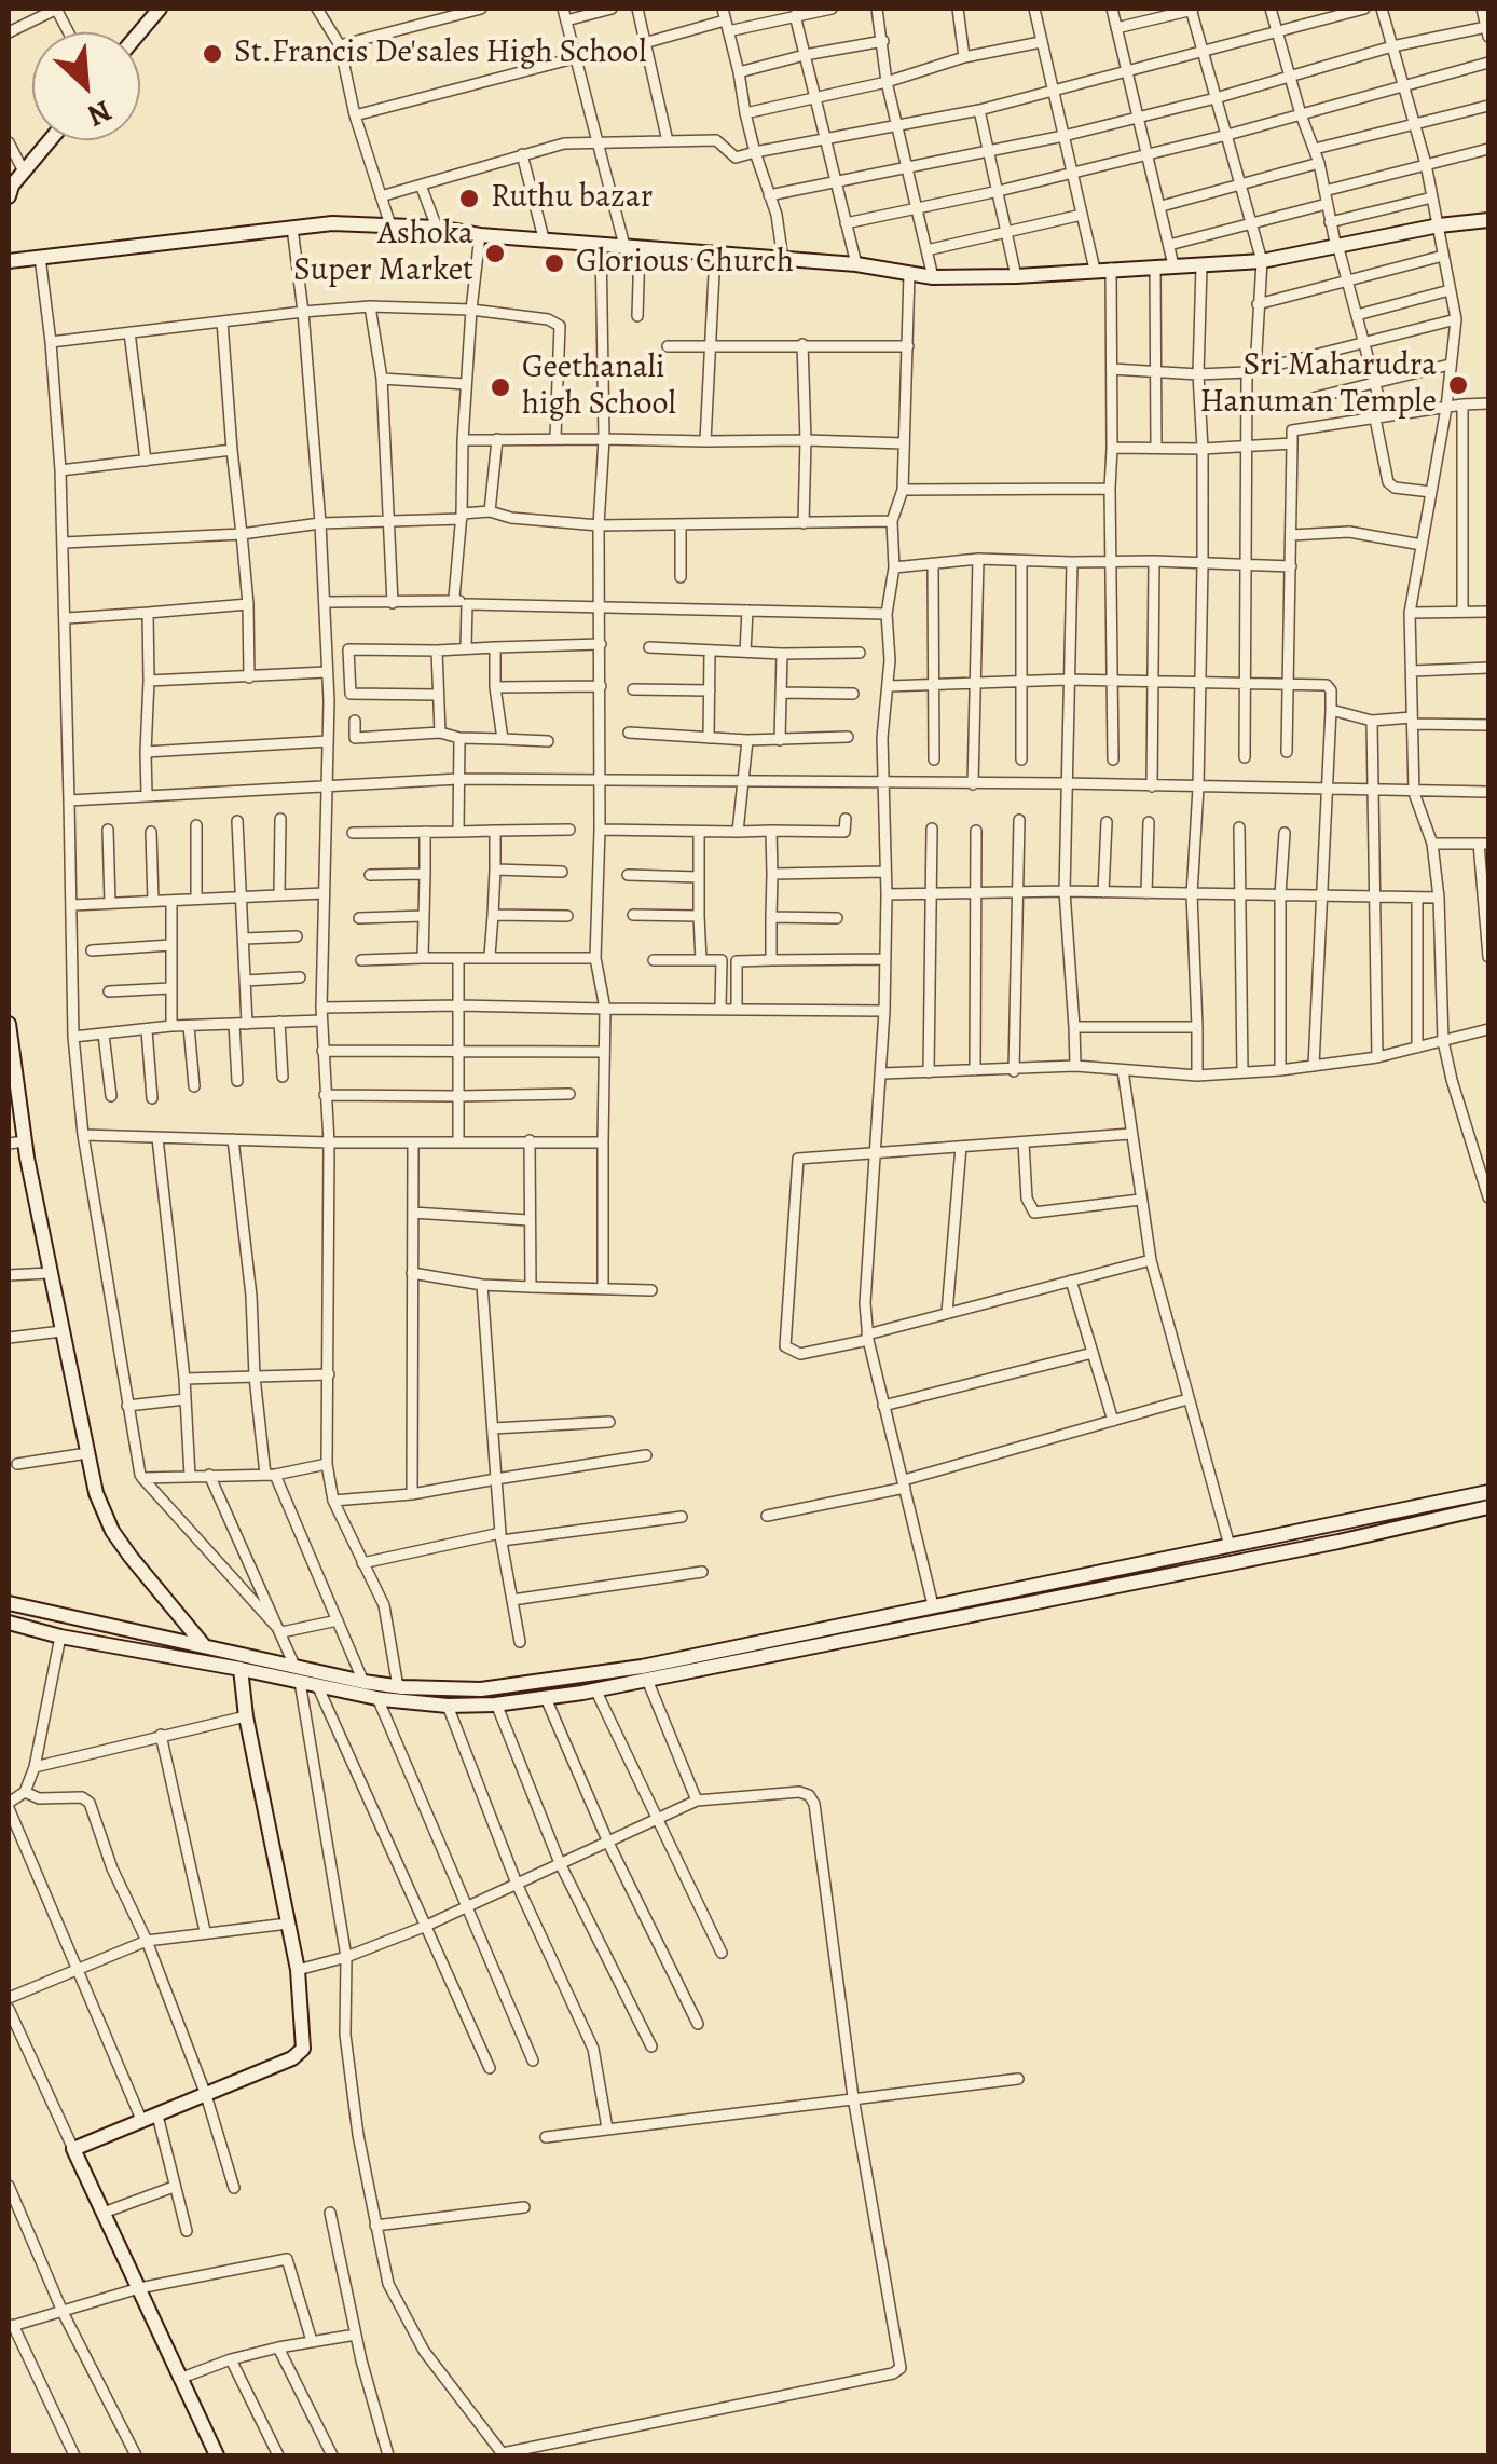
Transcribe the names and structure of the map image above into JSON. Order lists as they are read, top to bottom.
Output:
{
  "places": [
    "St.Francis De'sales High School",
    "Ruthu bazar",
    "Ashoka Super Market",
    "Glorious Church",
    "Sri Maharudra Hanuman Temple",
    "Geethanali high School"
  ],
  "north": "bottom right"
}
